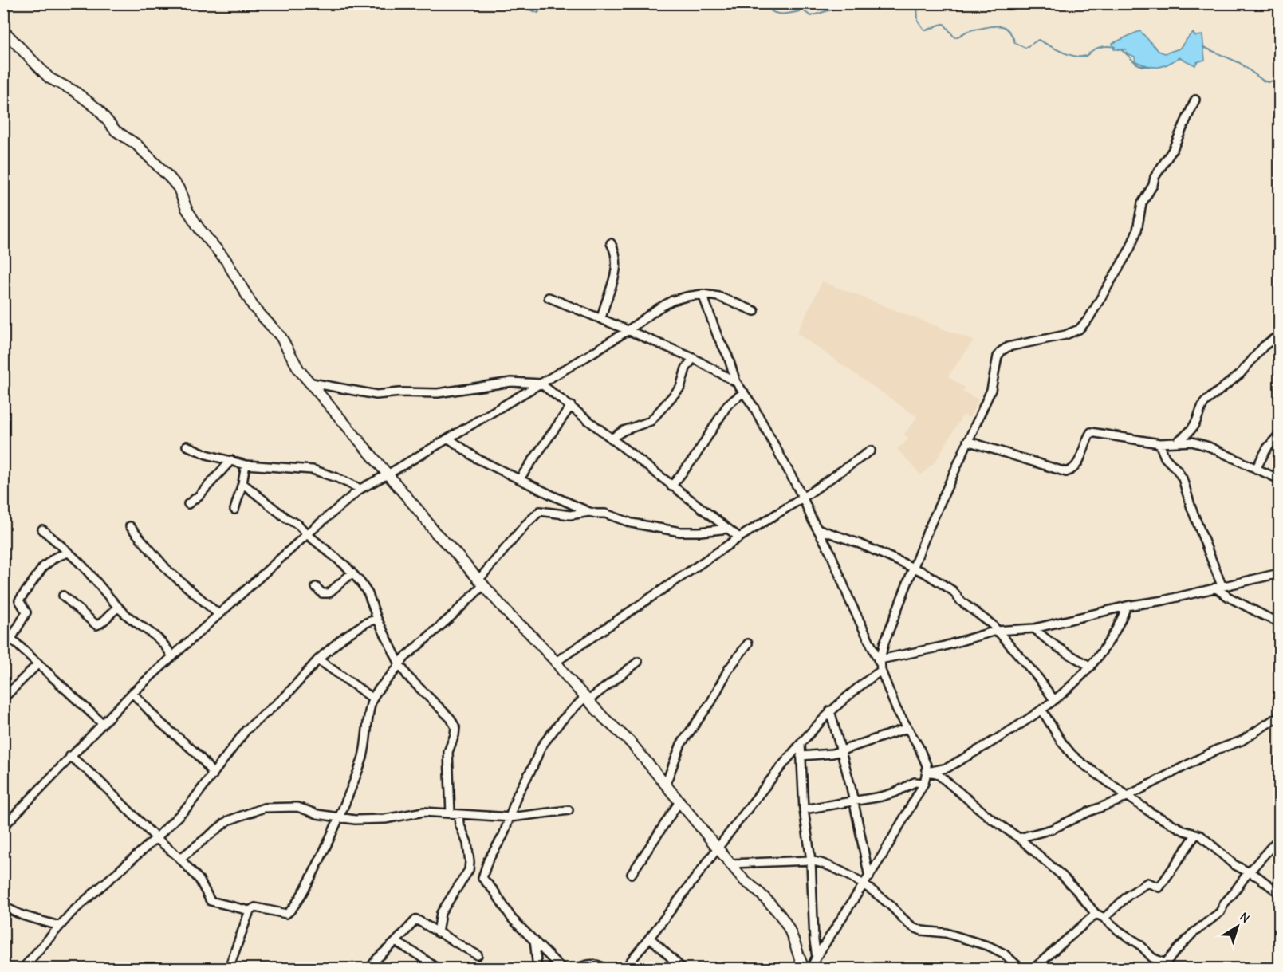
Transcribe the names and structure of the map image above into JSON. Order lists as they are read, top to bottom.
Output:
{
  "north": "top right"
}
